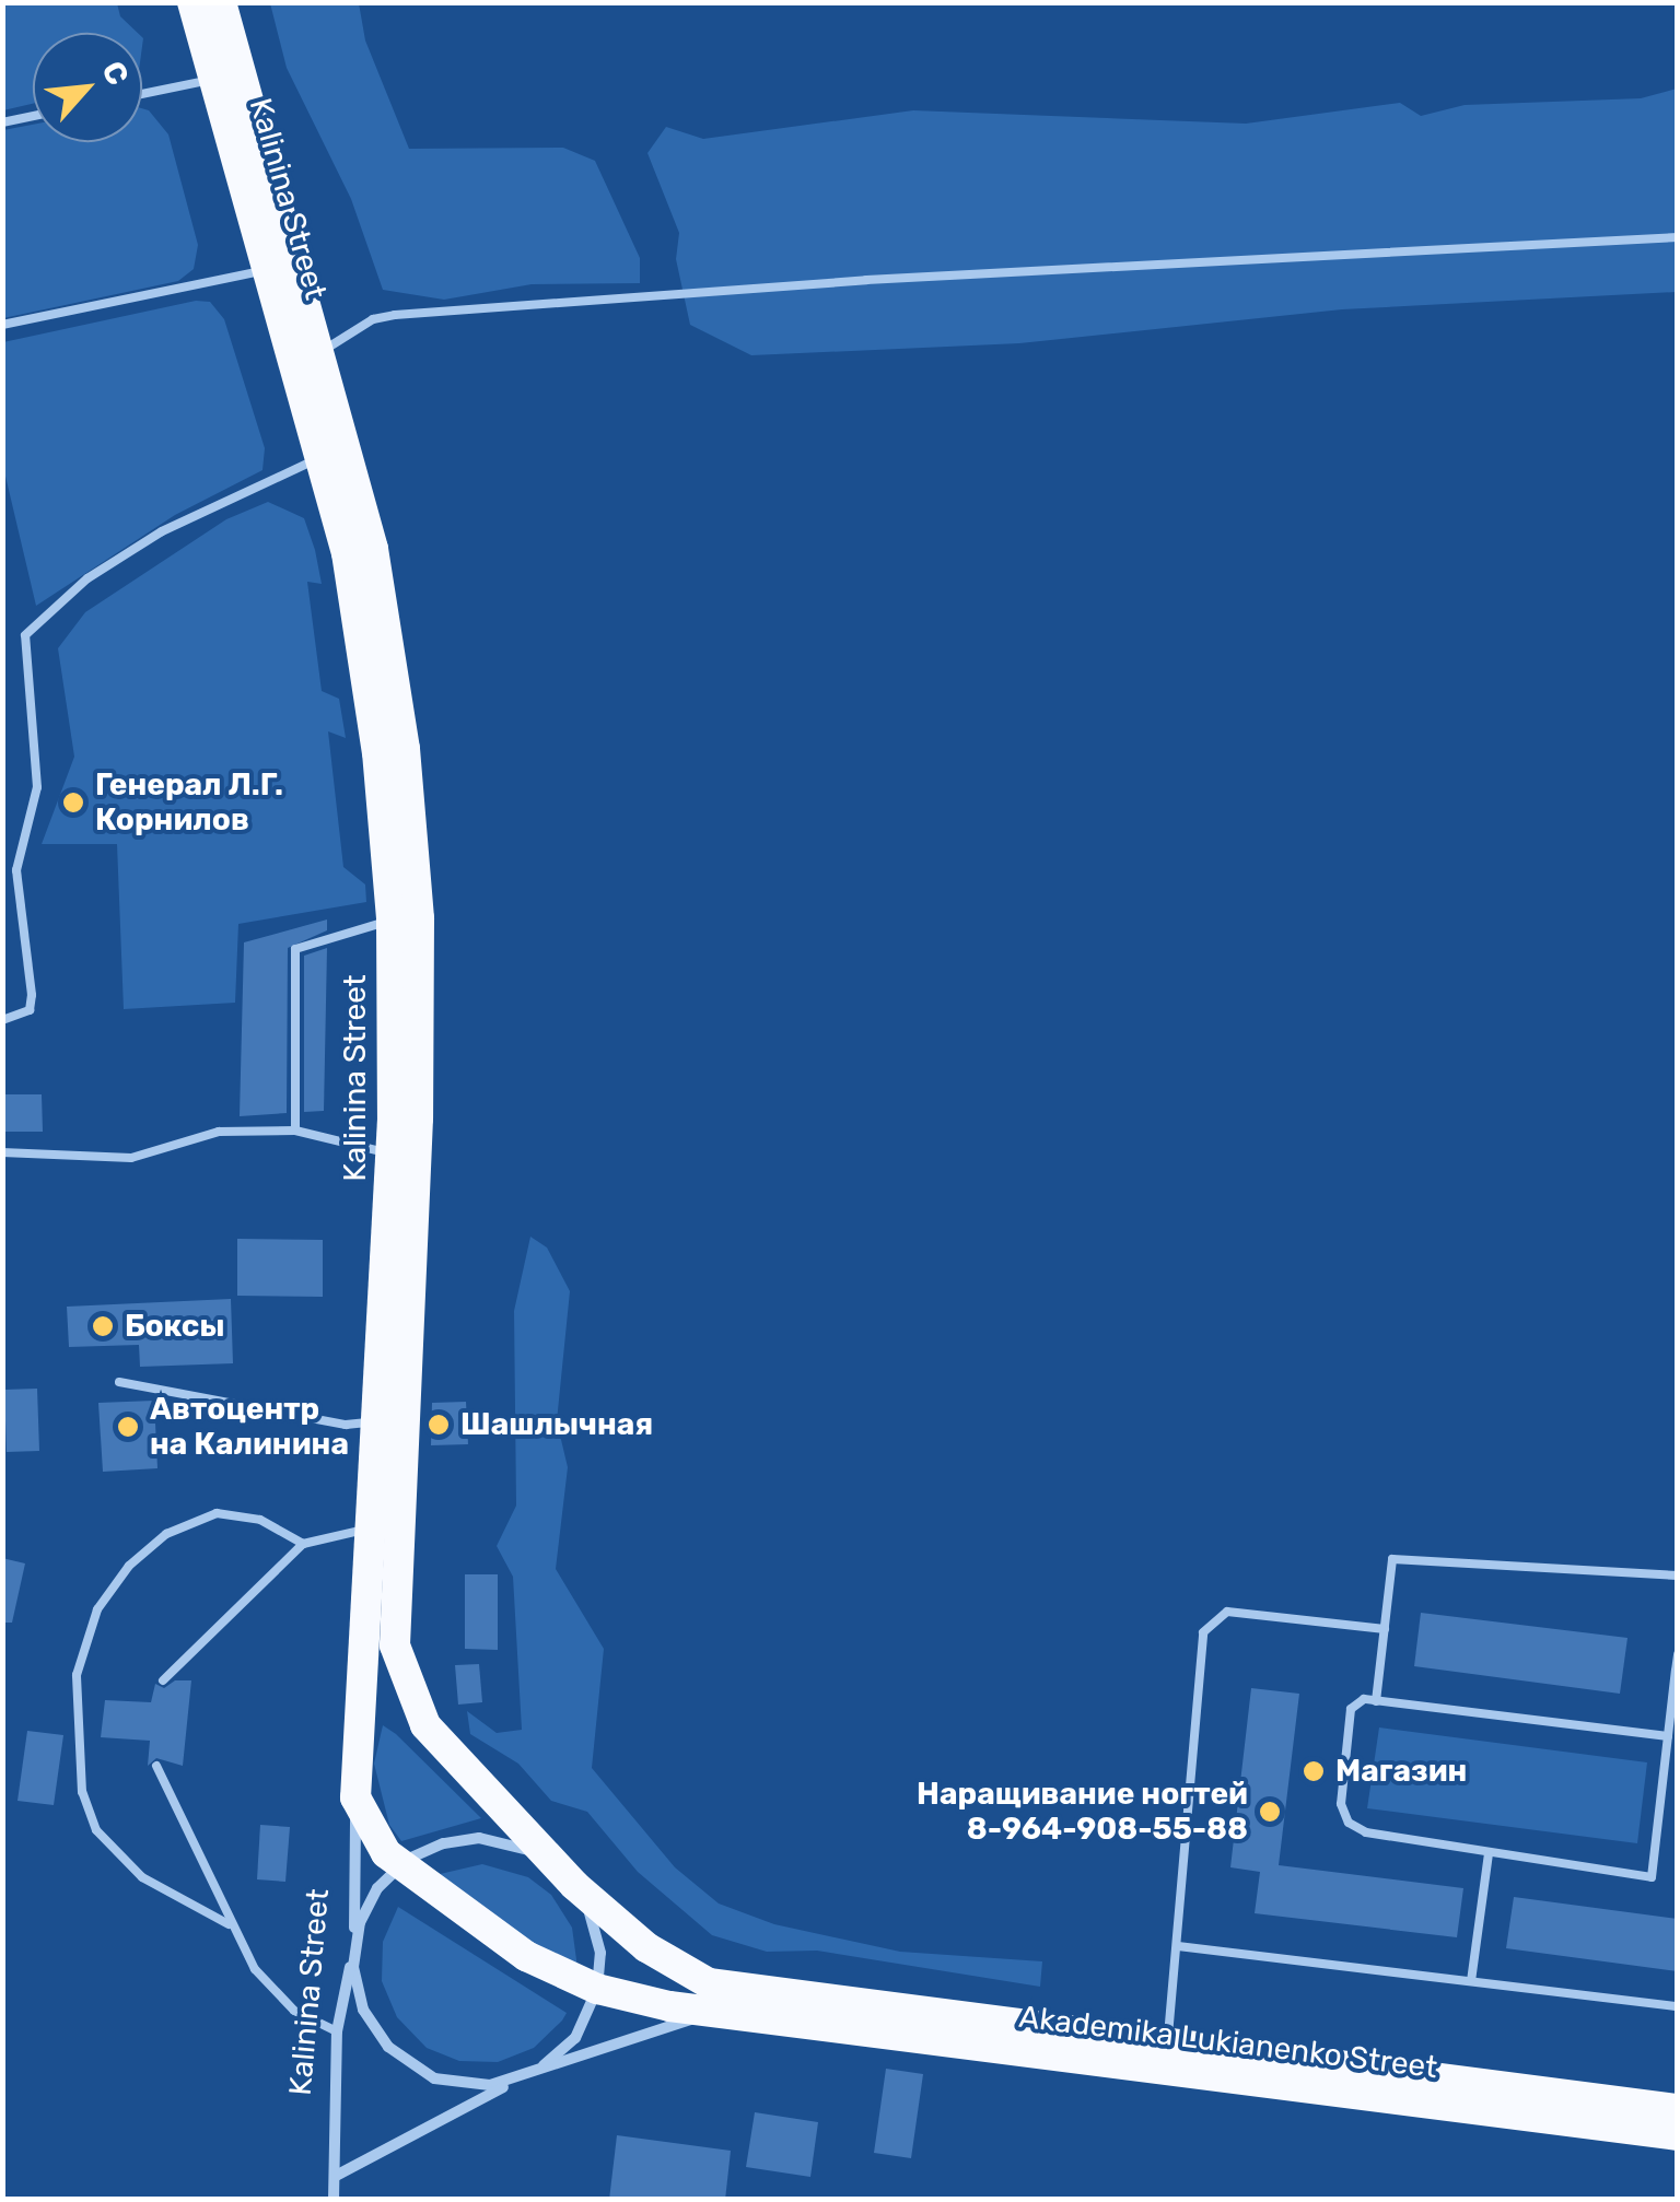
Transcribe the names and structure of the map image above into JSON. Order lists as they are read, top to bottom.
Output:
{
  "streets": {
    "highway": ["Kalinina Street", "Akademika Lukianenko Street"]
  },
  "crossings": [
    ["Kalinina Street", "Akademika Lukianenko Street"]
  ],
  "places": [
    "Генерал Л.Г. Корнилов",
    "Боксы",
    "Шашлычная",
    "Автоцентр на Калинина",
    "Магазин",
    "Наращивание ногтей 8-964-908-55-88"
  ],
  "north": "top right"
}
